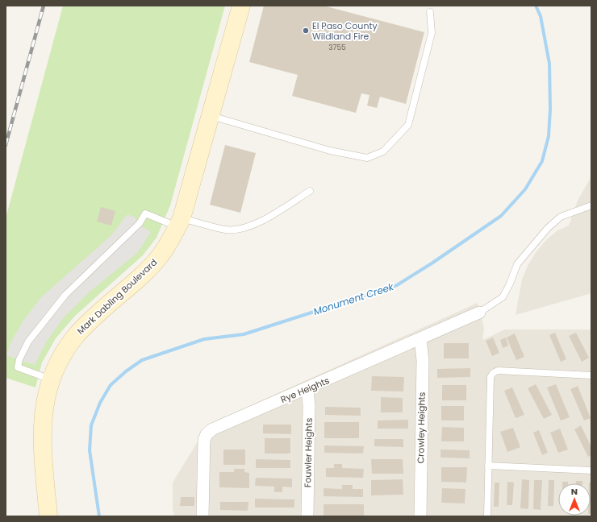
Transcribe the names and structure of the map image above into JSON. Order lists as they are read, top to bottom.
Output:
{
  "streets": {
    "street": [
      "Mark Dabling Boulevard",
      "Rye Heights",
      "Crowley Heights",
      "Fouwler Heights"
    ]
  },
  "crossings": [
    ["Rye Heights", "Crowley Heights"],
    ["Rye Heights", "Fouwler Heights"]
  ],
  "water": ["Monument Creek"],
  "places": ["El Paso County Wildland Fire"],
  "house_numbers": ["3755"],
  "north": "top"
}
